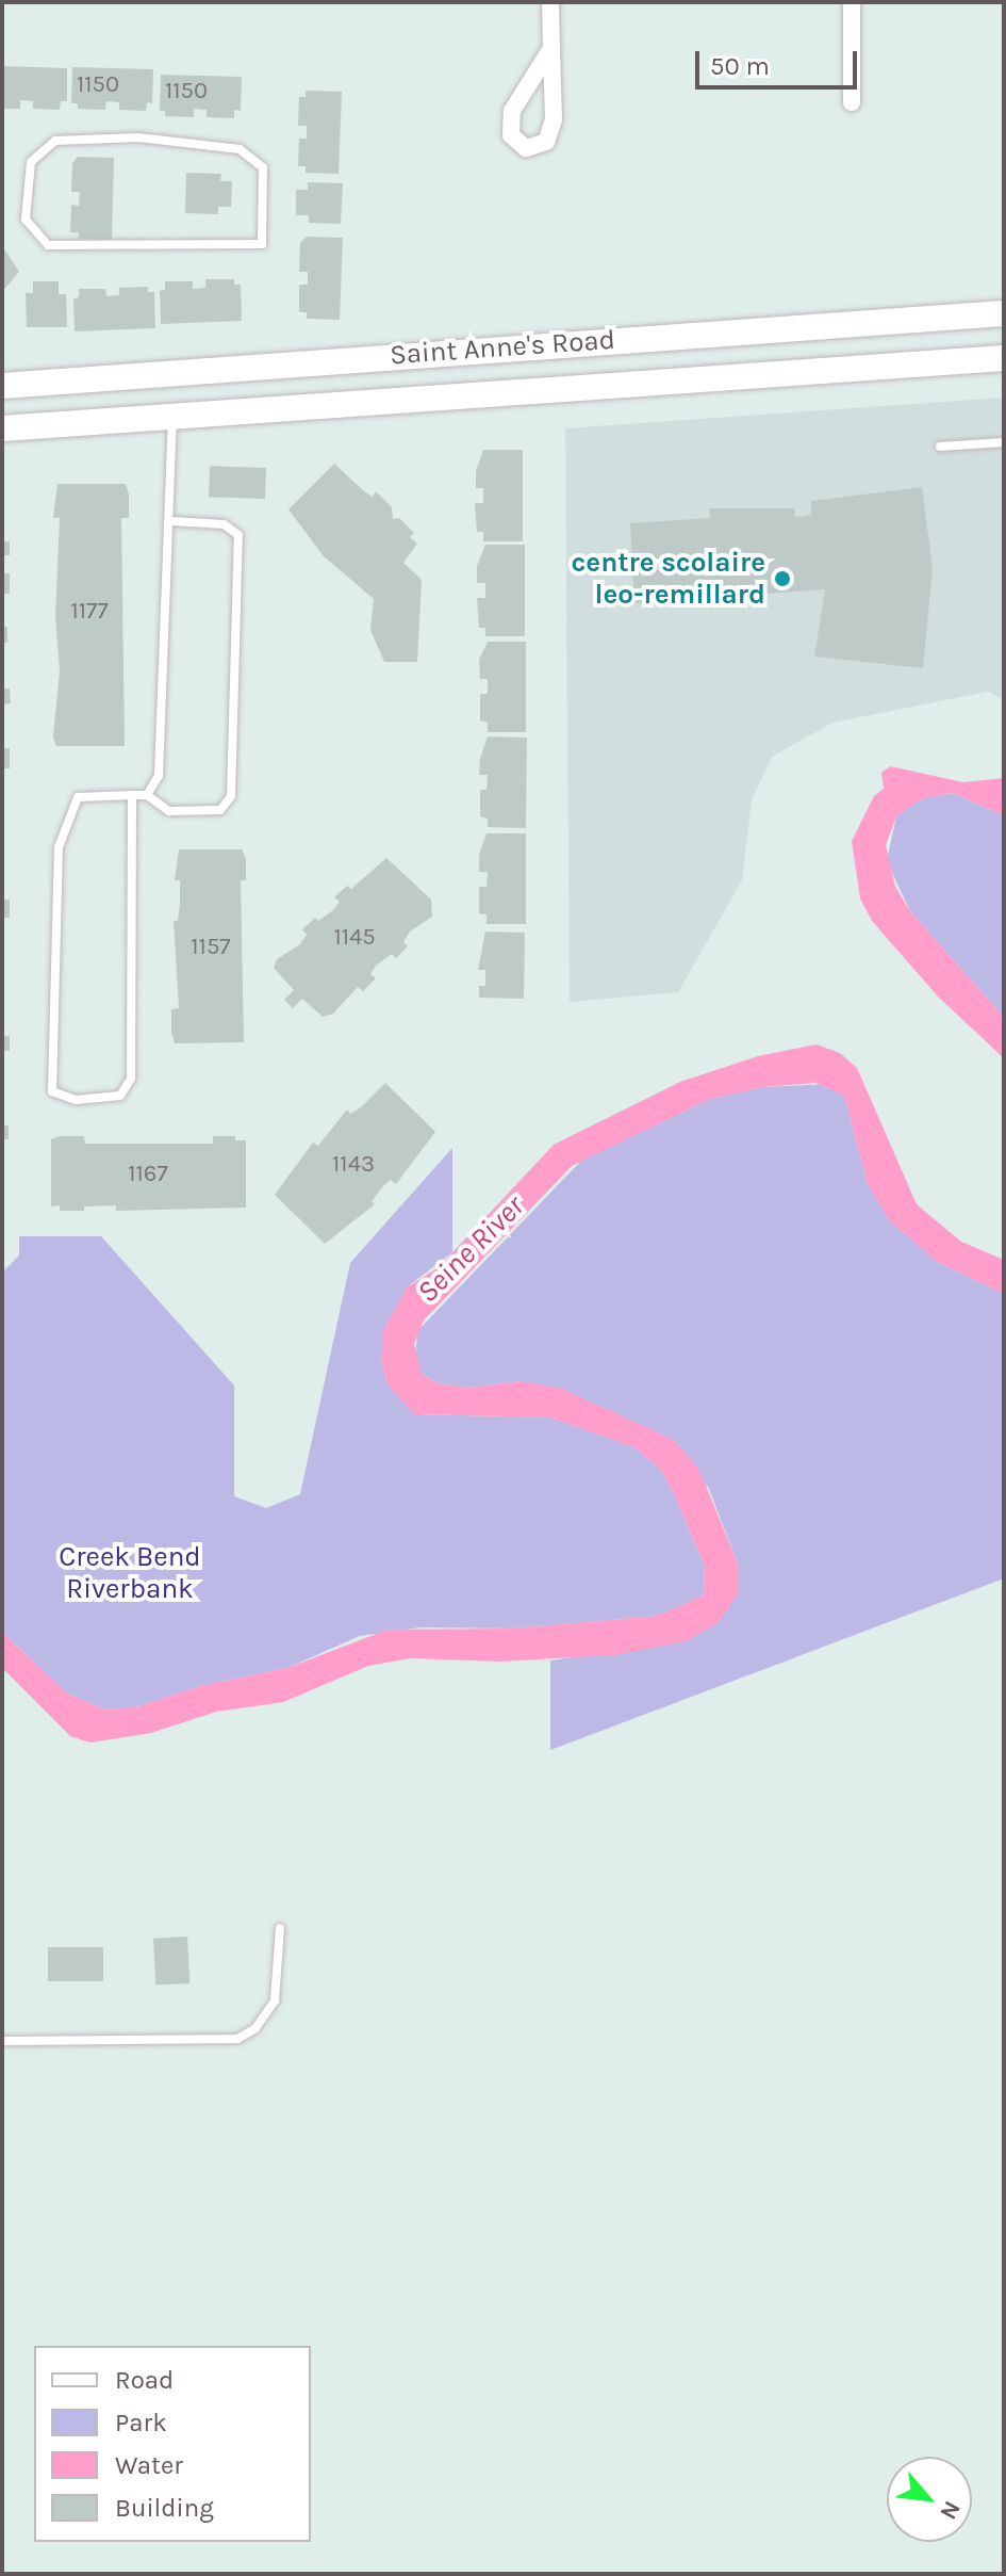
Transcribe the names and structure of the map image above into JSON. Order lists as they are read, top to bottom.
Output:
{
  "streets": {
    "main road": ["Saint Anne's Road"]
  },
  "water": ["Seine River"],
  "parks": ["Creek Bend Riverbank"],
  "places": ["centre scolaire leo-remillard"],
  "house_numbers": [
    "1150",
    "1150",
    "1177",
    "1145",
    "1157",
    "1143",
    "1167"
  ],
  "legend": [
    "Road",
    "Park",
    "Water",
    "Building"
  ],
  "scale_bar": "50 m",
  "north": "bottom right"
}
